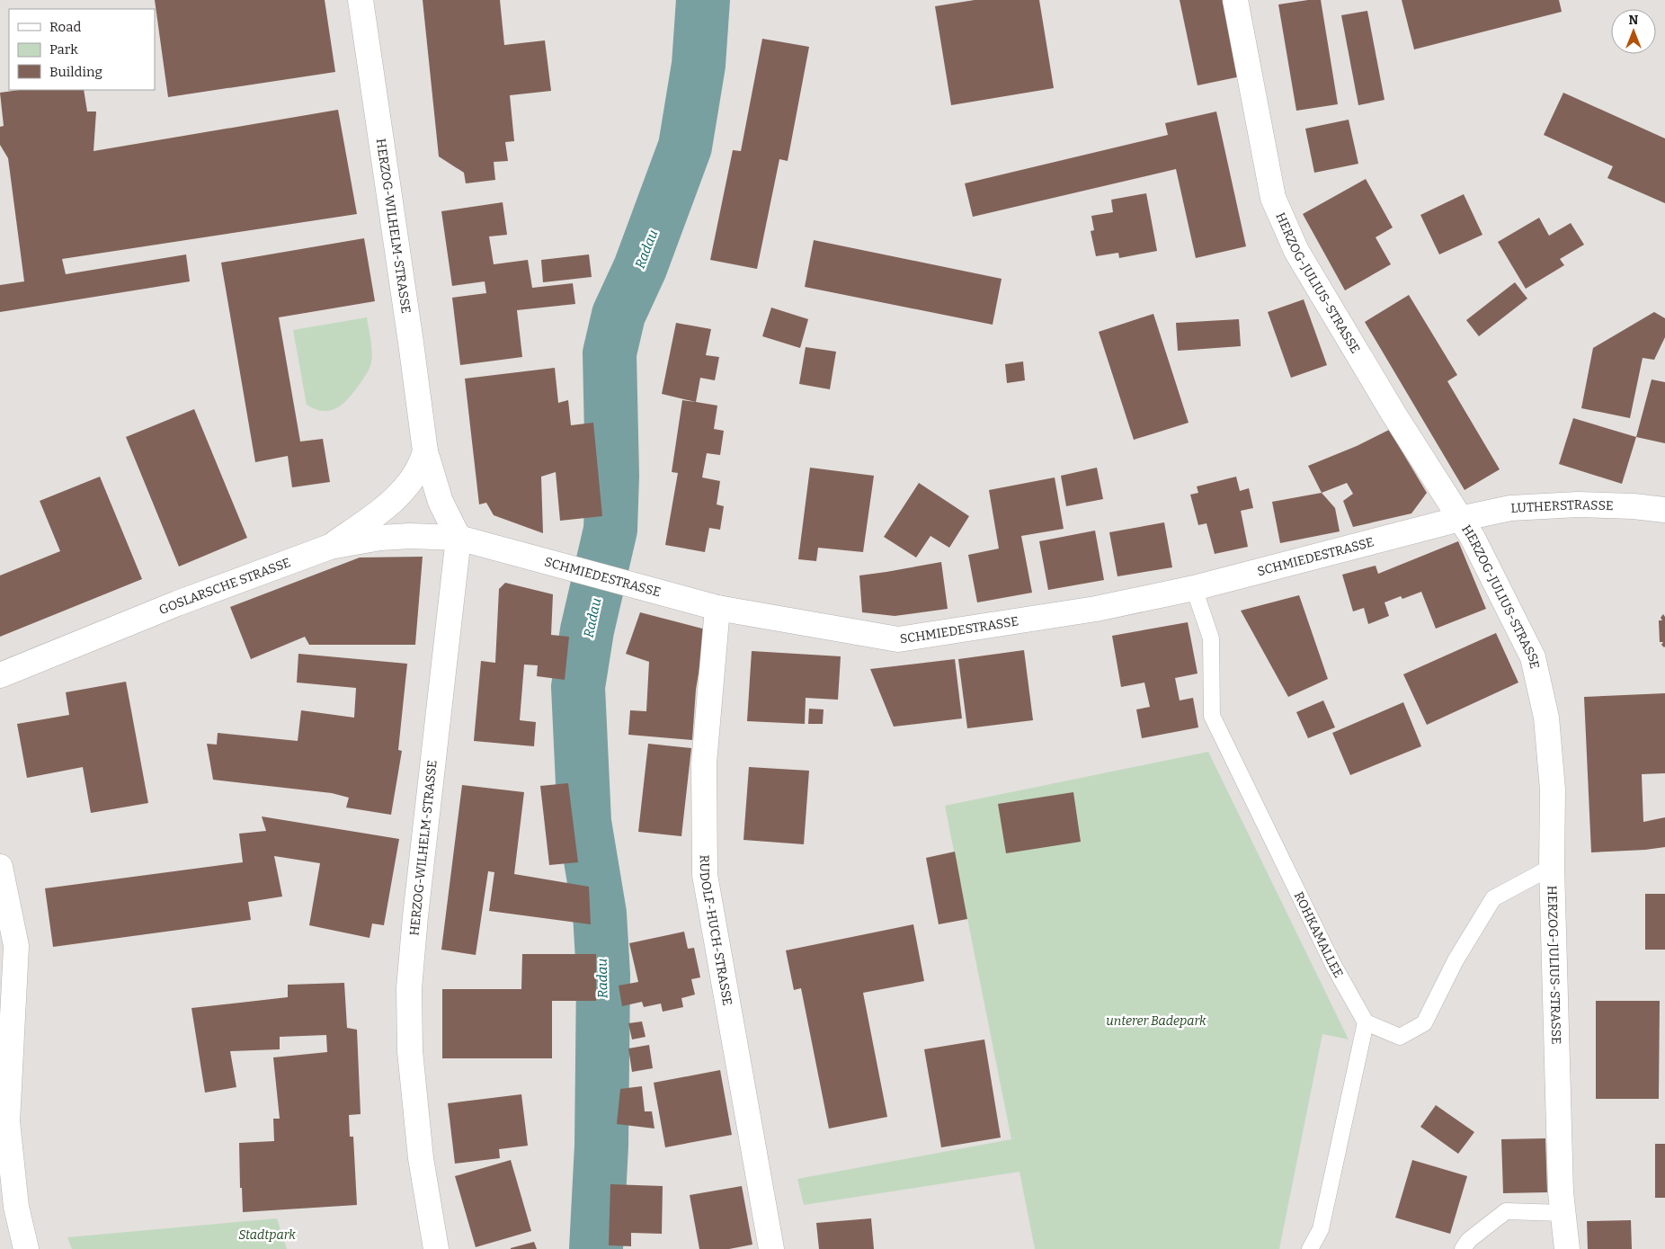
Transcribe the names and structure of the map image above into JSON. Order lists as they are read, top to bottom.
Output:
{
  "streets": {
    "street": [
      "HERZOG-WILHELM-STRASSE",
      "HERZOG-JULIUS-STRASSE",
      "LUTHERSTRASSE",
      "SCHMIEDESTRASSE",
      "GOSLARSCHE STRASSE",
      "RUDOLF-HUCH-STRASSE"
    ],
    "lane": ["ROHKAMALLEE"]
  },
  "crossings": [
    ["HERZOG-WILHELM-STRASSE", "SCHMIEDESTRASSE"],
    ["HERZOG-WILHELM-STRASSE", "GOSLARSCHE STRASSE"],
    ["HERZOG-JULIUS-STRASSE", "LUTHERSTRASSE"],
    ["HERZOG-JULIUS-STRASSE", "SCHMIEDESTRASSE"],
    ["LUTHERSTRASSE", "SCHMIEDESTRASSE"],
    ["SCHMIEDESTRASSE", "GOSLARSCHE STRASSE"],
    ["SCHMIEDESTRASSE", "RUDOLF-HUCH-STRASSE"],
    ["SCHMIEDESTRASSE", "ROHKAMALLEE"]
  ],
  "water": ["Radau"],
  "parks": ["unterer Badepark", "Stadtpark"],
  "legend": ["Road", "Park", "Building"],
  "north": "top"
}
